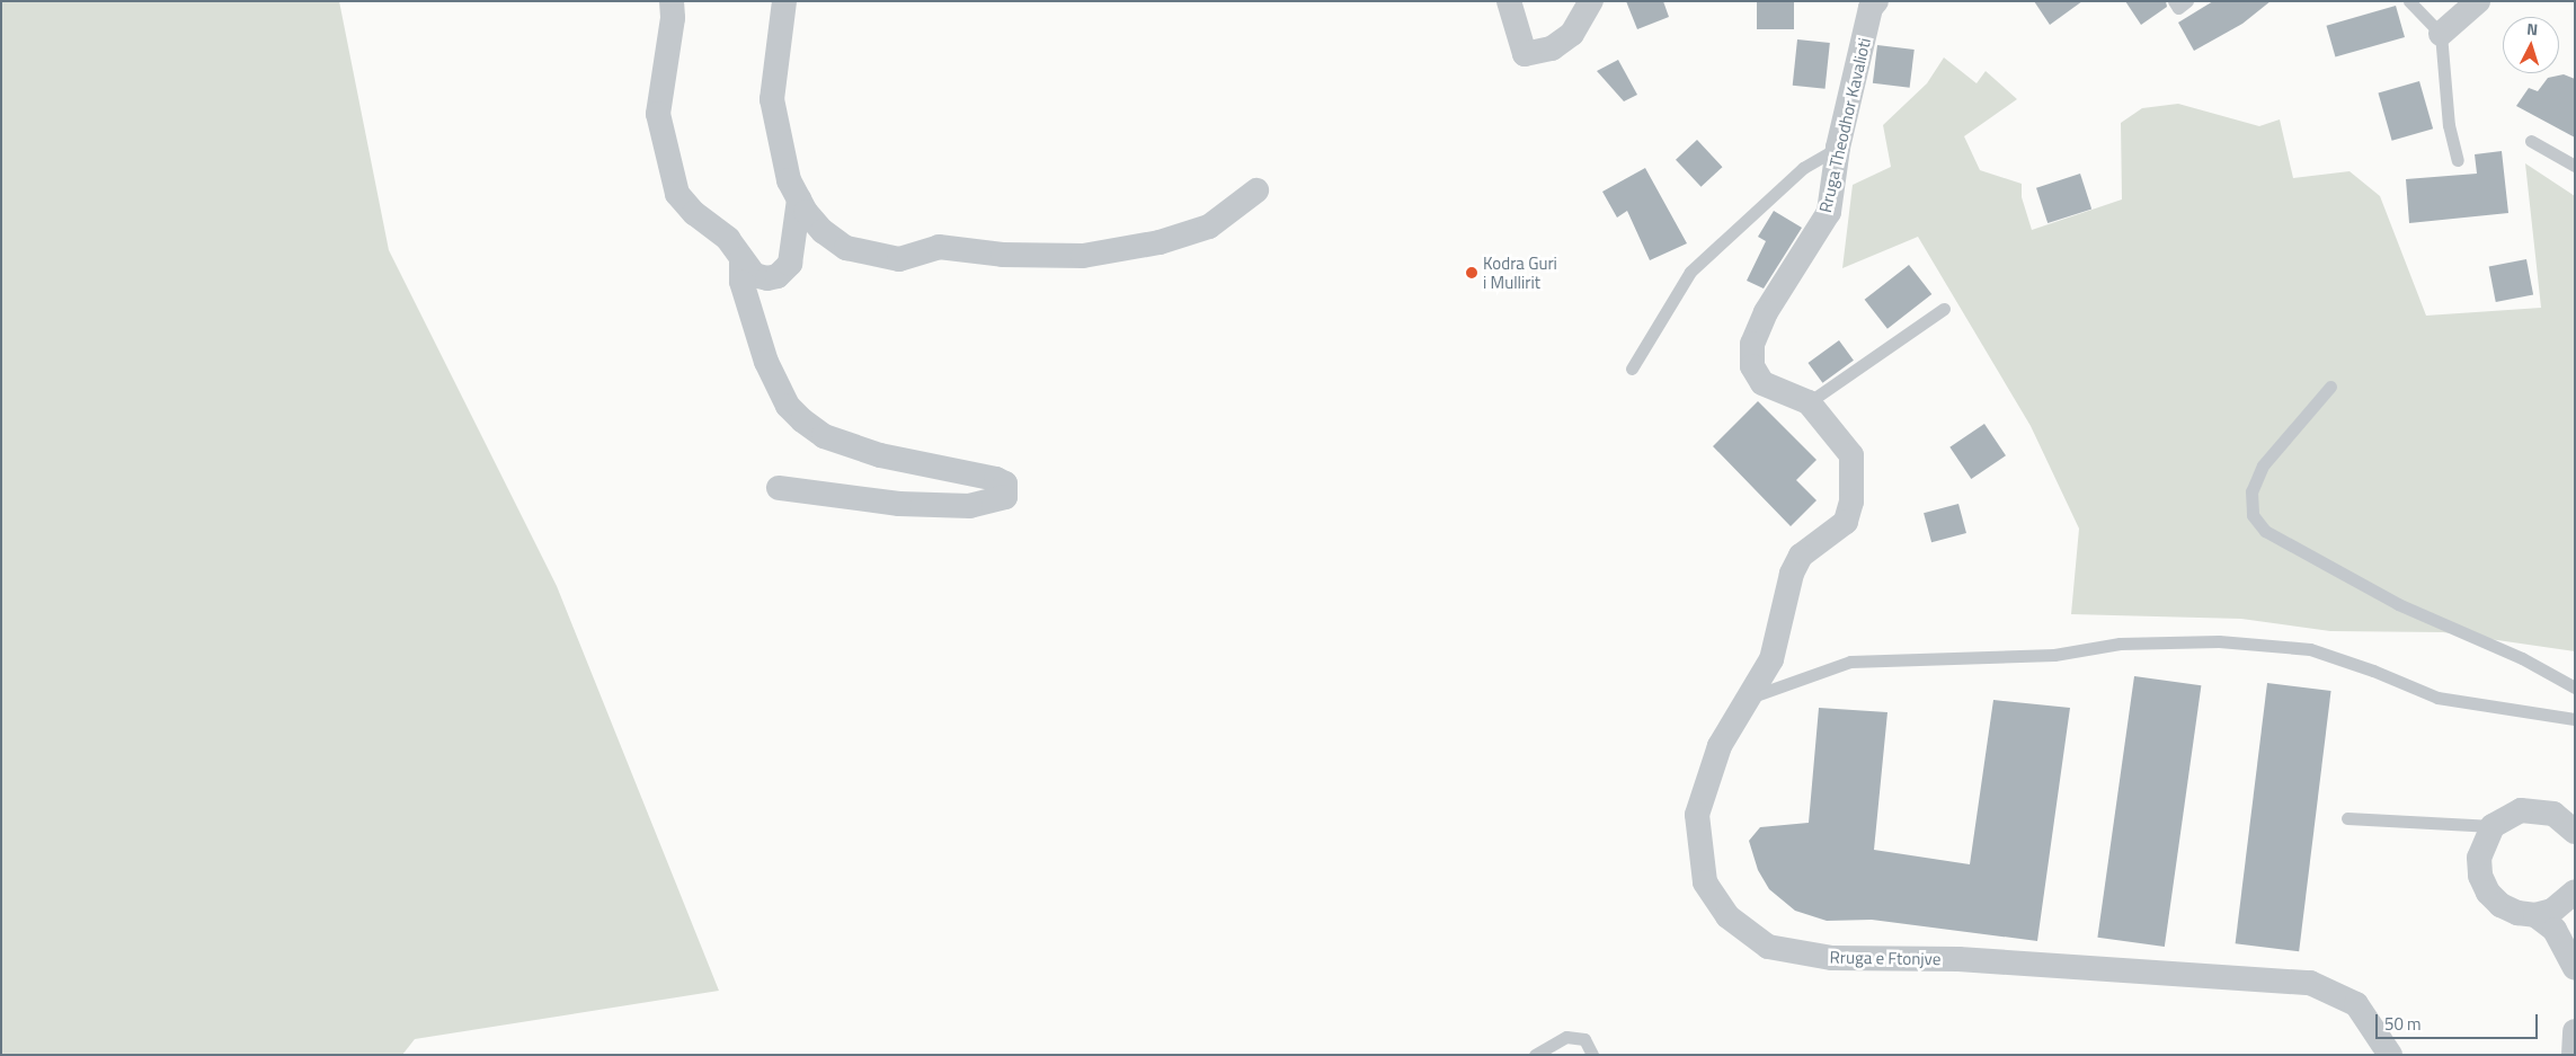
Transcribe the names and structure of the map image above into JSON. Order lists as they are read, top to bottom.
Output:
{
  "streets": {
    "street": ["Rruga Theodhor Kavalioti", "Rruga e Ftonjve"]
  },
  "crossings": [
    ["Rruga Theodhor Kavalioti", "Rruga e Ftonjve"]
  ],
  "places": ["Kodra Guri i Mullirit"],
  "scale_bar": "50 m",
  "north": "top"
}
